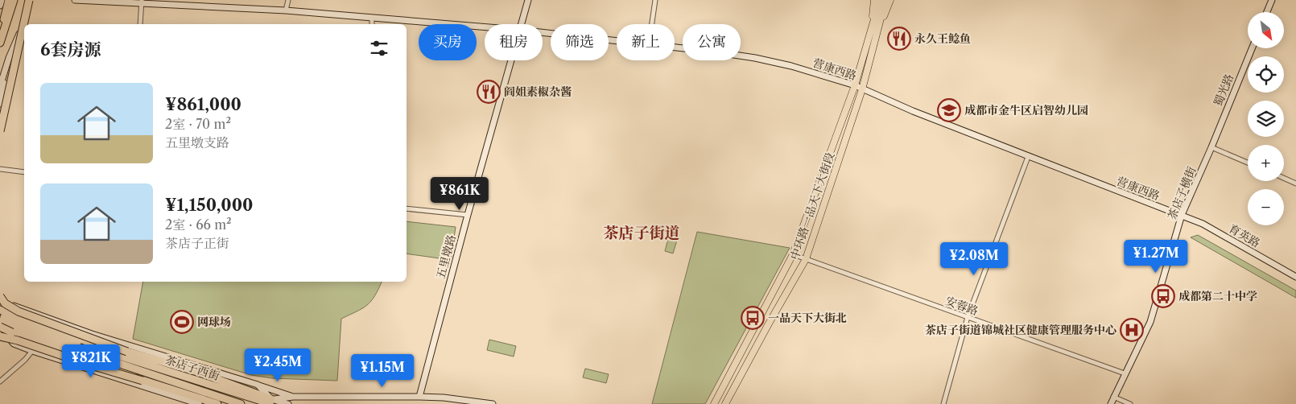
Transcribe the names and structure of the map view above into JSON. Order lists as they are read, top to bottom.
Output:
{
  "streets": {
    "highway": ["茶店子西街"],
    "main road": ["中环路一品天下大街段"],
    "street": [
      "营康西路",
      "蜀光路",
      "茶店子横街",
      "育英路",
      "五里墩路",
      "安蓉路"
    ]
  },
  "crossings": [
    ["营康西路", "茶店子横街"],
    ["营康西路", "中环路一品天下大街段"],
    ["营康西路", "育英路"],
    ["蜀光路", "茶店子横街"],
    ["茶店子横街", "育英路"],
    ["茶店子横街", "安蓉路"],
    ["中环路一品天下大街段", "安蓉路"]
  ],
  "districts": ["茶店子街道"],
  "places": {
    "restaurant": ["永久王鲶鱼", "阎姐素椒杂酱"],
    "school or university": ["成都市金牛区启智幼儿园"],
    "bus stop": ["成都第二十中学", "一品天下大街北"],
    "sports": ["网球场"],
    "hospital": ["茶店子街道锦城社区健康管理服务中心"]
  },
  "north": "bottom right",
  "page": {
    "map_buttons": ["+", "−"],
    "chip": [
      "买房",
      "租房",
      "筛选",
      "新上",
      "公寓"
    ],
    "heading": "6套房源",
    "list": [
      {
        "name": "¥861,000",
        "note": "2室 · 70 m² · 五里墩支路"
      },
      {
        "name": "¥1,150,000",
        "note": "2室 · 66 m² · 茶店子正街"
      }
    ],
    "price": [
      "¥861K",
      "¥1.27M",
      "¥2.08M",
      "¥821K",
      "¥2.45M",
      "¥1.15M"
    ]
  }
}
